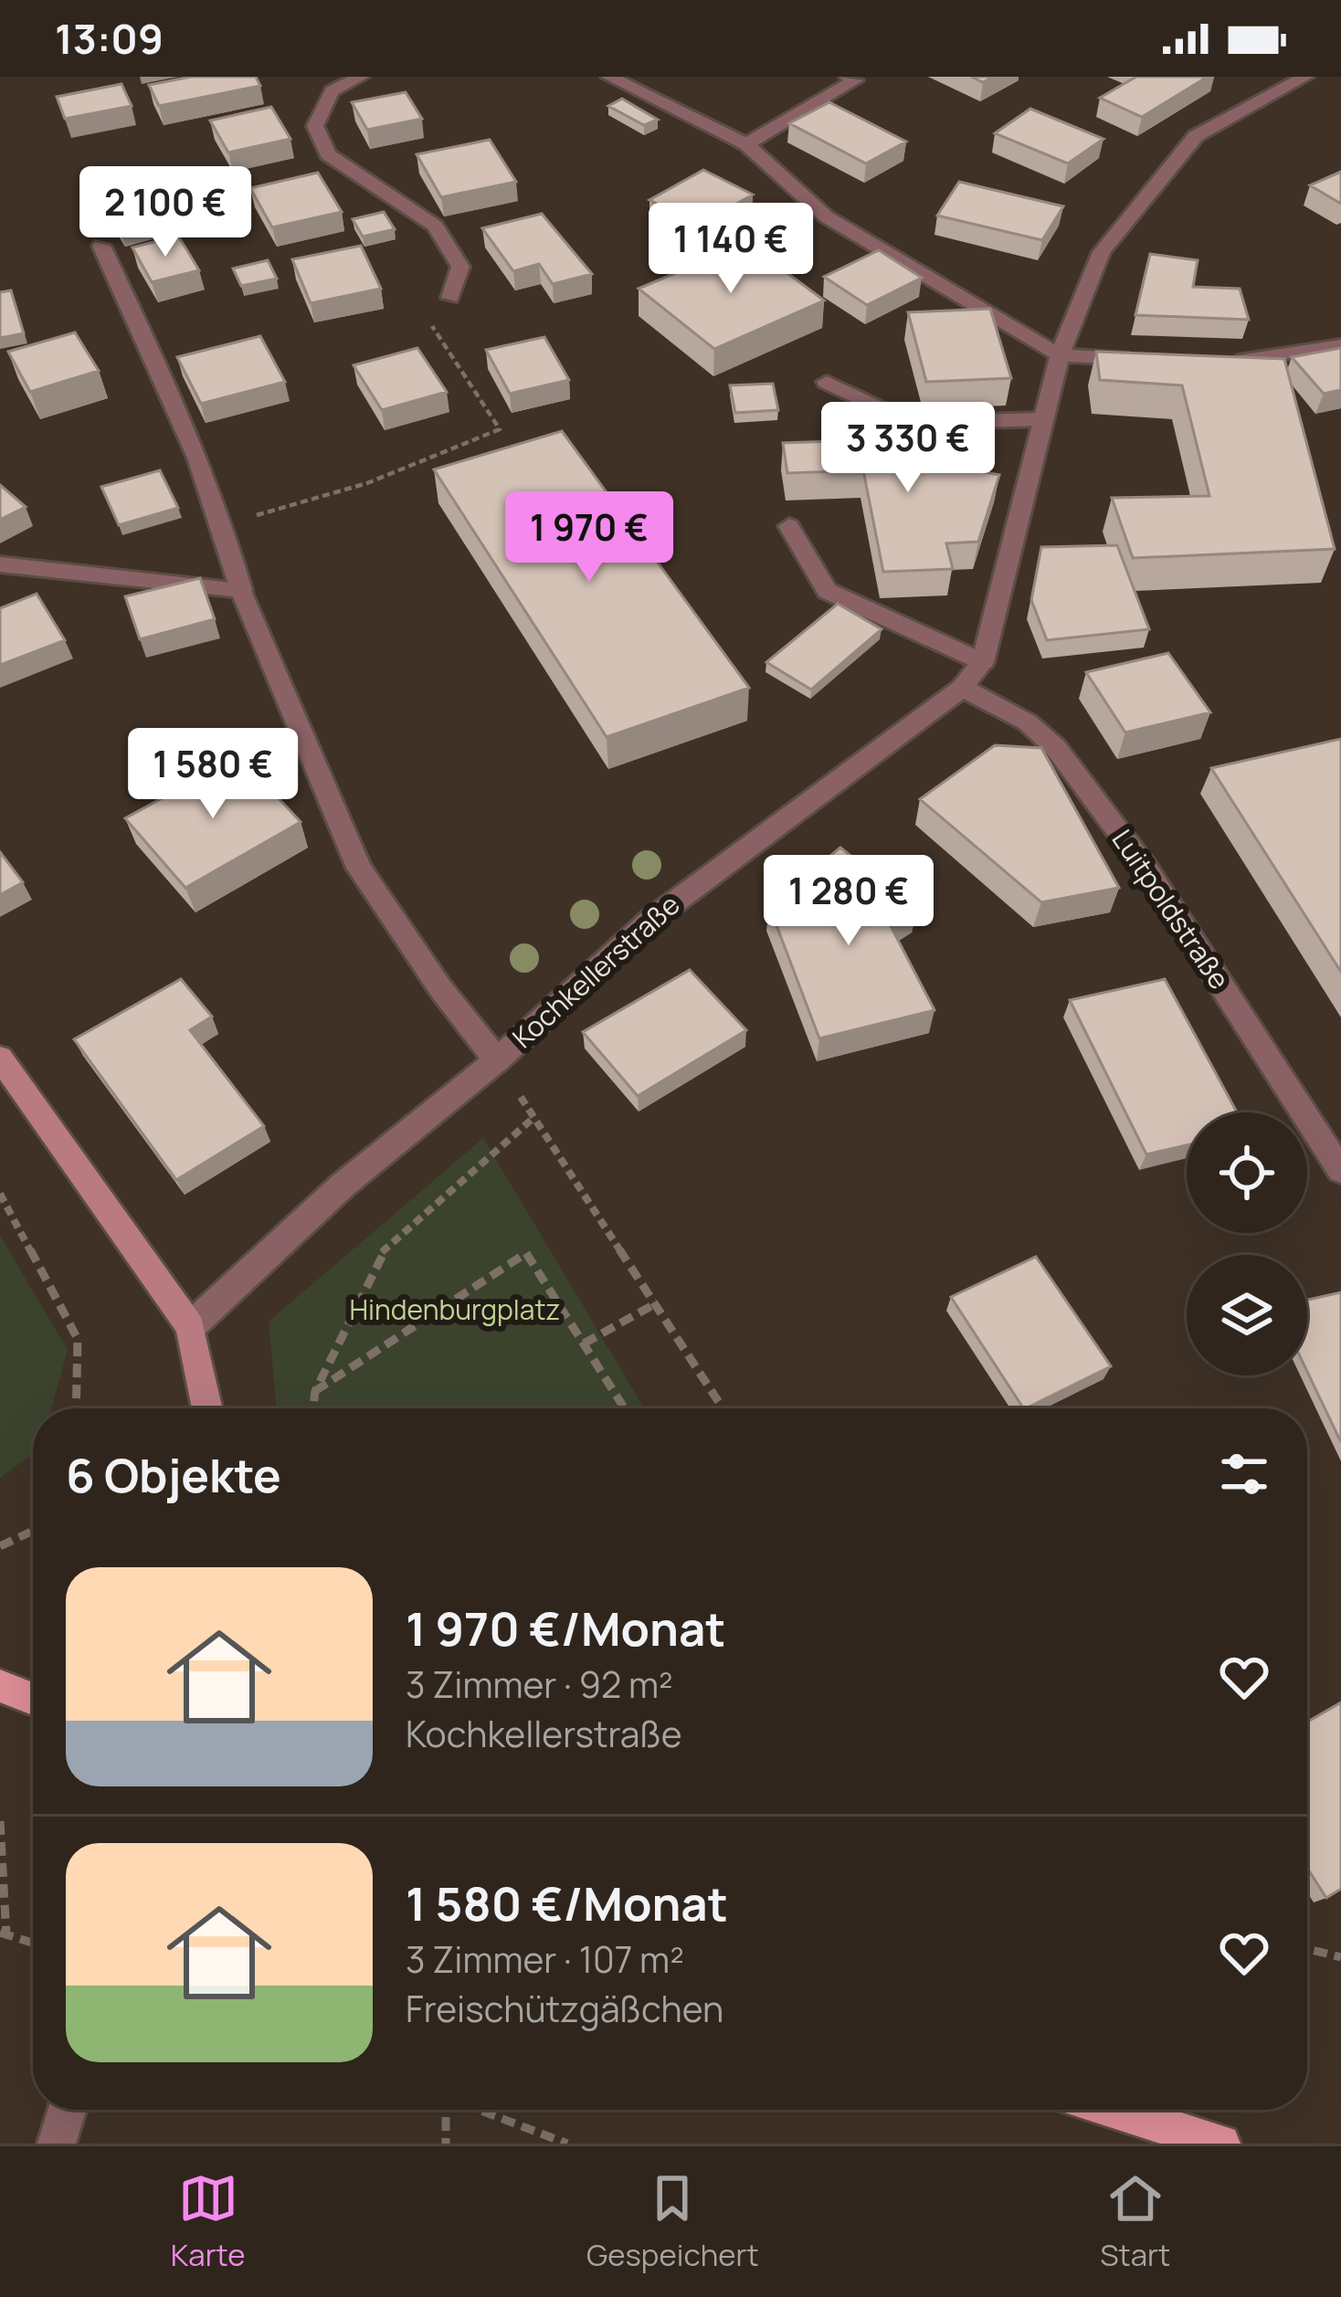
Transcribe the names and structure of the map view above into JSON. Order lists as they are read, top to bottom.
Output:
{
  "streets": {
    "street": ["Luitpoldstraße", "Kochkellerstraße"]
  },
  "crossings": [
    ["Luitpoldstraße", "Kochkellerstraße"]
  ],
  "parks": ["Hindenburgplatz"],
  "page": {
    "status": "13:09",
    "price": [
      "2 100 €",
      "1 140 €",
      "3 330 €",
      "1 970 €",
      "1 580 €",
      "1 280 €"
    ],
    "heading": "6 Objekte",
    "list": [
      {
        "name": "1 970 €/Monat",
        "note": "3 Zimmer · 92 m² · Kochkellerstraße"
      },
      {
        "name": "1 580 €/Monat",
        "note": "3 Zimmer · 107 m² · Freischützgäßchen"
      }
    ],
    "tabs": ["Karte", "Gespeichert", "Start"]
  }
}
